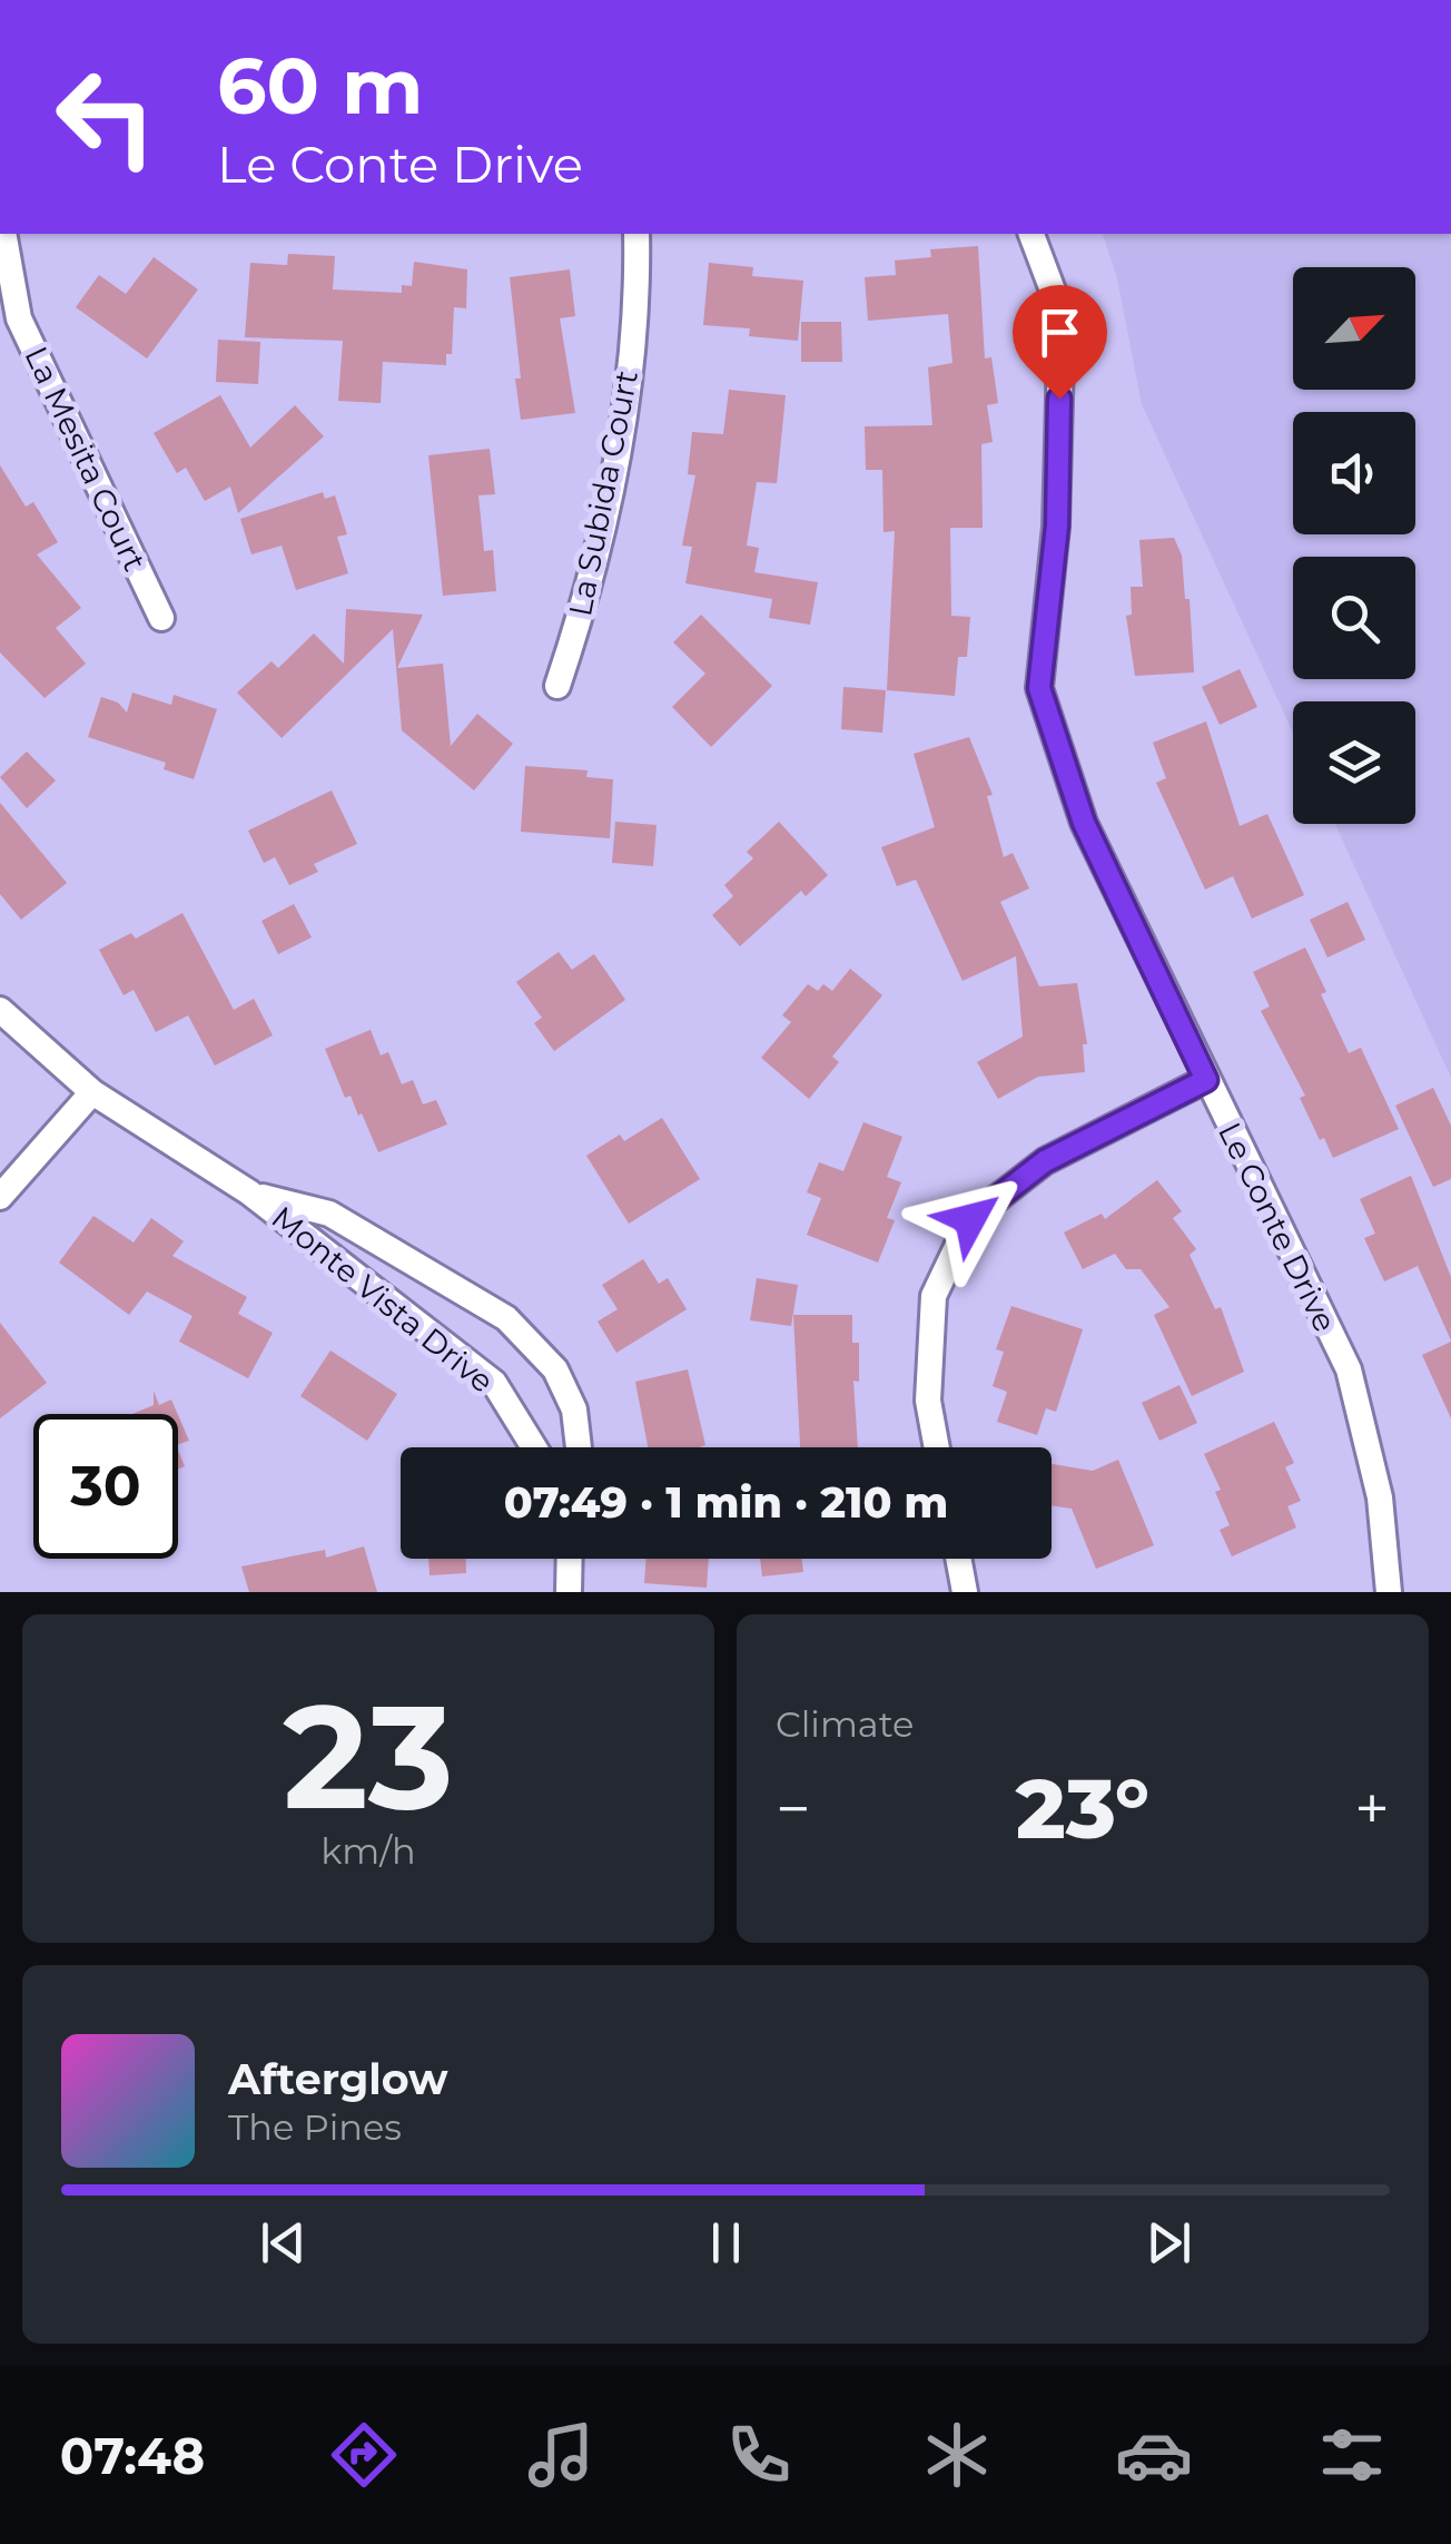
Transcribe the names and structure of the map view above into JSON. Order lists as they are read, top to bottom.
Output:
{
  "streets": {
    "street": [
      "La Mesita Court",
      "La Subida Court",
      "Le Conte Drive",
      "Monte Vista Drive"
    ]
  },
  "north": "top right",
  "page": {
    "turn": ["60 m", "Le Conte Drive"],
    "limit": "30",
    "trip": "07:49 · 1 min · 210 m",
    "tile": [
      ["23", "km/h"],
      "Climate"
    ],
    "heat": ["−", "23°", "+"],
    "song": ["Afterglow", "The Pines"],
    "tabs": "07:48"
  }
}
